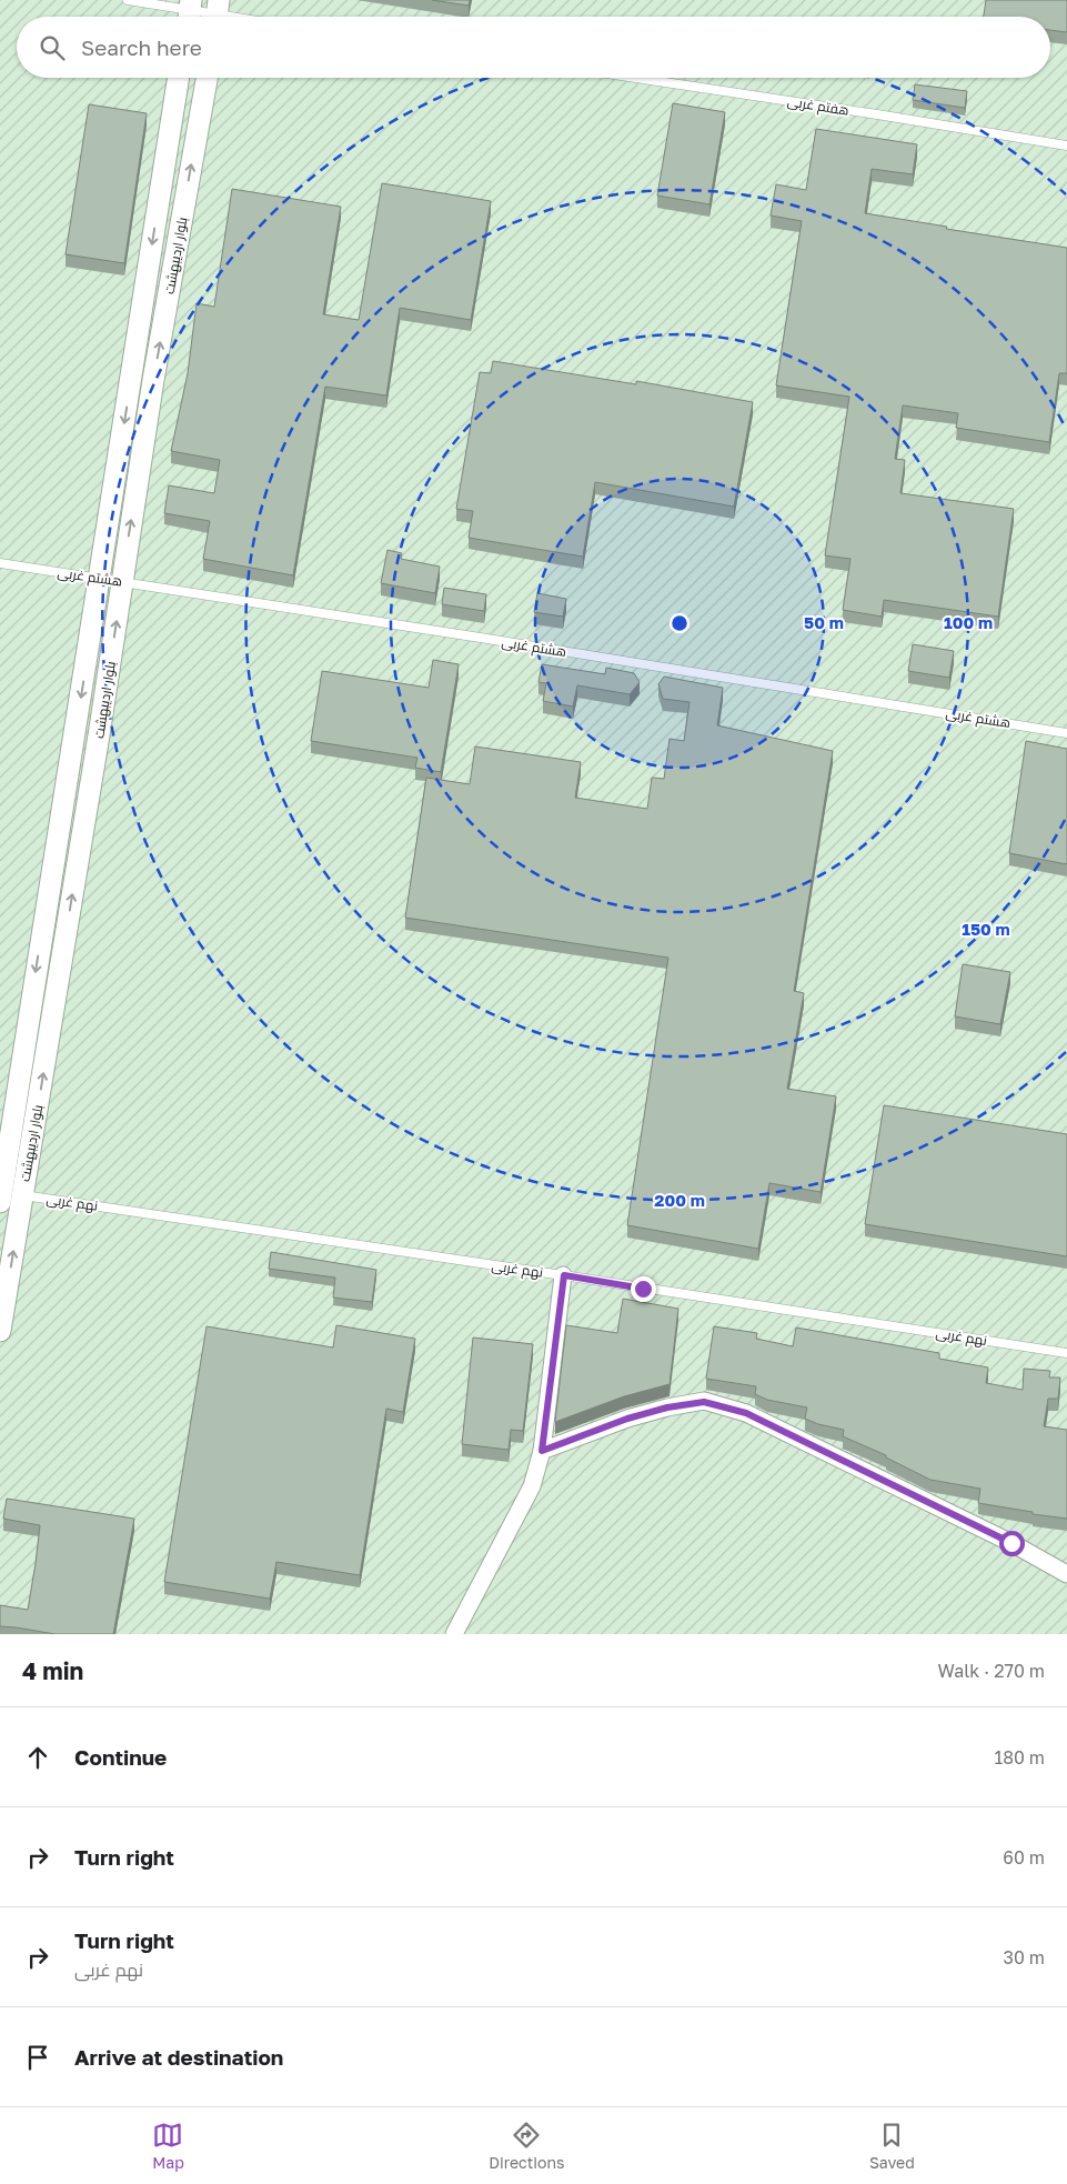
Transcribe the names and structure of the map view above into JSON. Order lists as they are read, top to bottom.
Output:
{
  "streets": {
    "street": ["بلوار اردیبهشت"],
    "lane": ["هفتم غربی", "هشتم غربی", "نهم غربی"]
  },
  "crossings": [
    ["بلوار اردیبهشت", "هشتم غربی"],
    ["بلوار اردیبهشت", "نهم غربی"]
  ],
  "page": {
    "search": "Search here",
    "heading": ["4 min", "Walk · 270 m"],
    "list": [
      ["Continue", "180 m"],
      ["Turn right", "60 m"],
      ["Turn right", "نهم غربی", "30 m"],
      "Arrive at destination"
    ],
    "nav": ["Map", "Directions", "Saved"]
  },
  "rings": [
    "50 m",
    "100 m",
    "150 m",
    "200 m"
  ]
}
